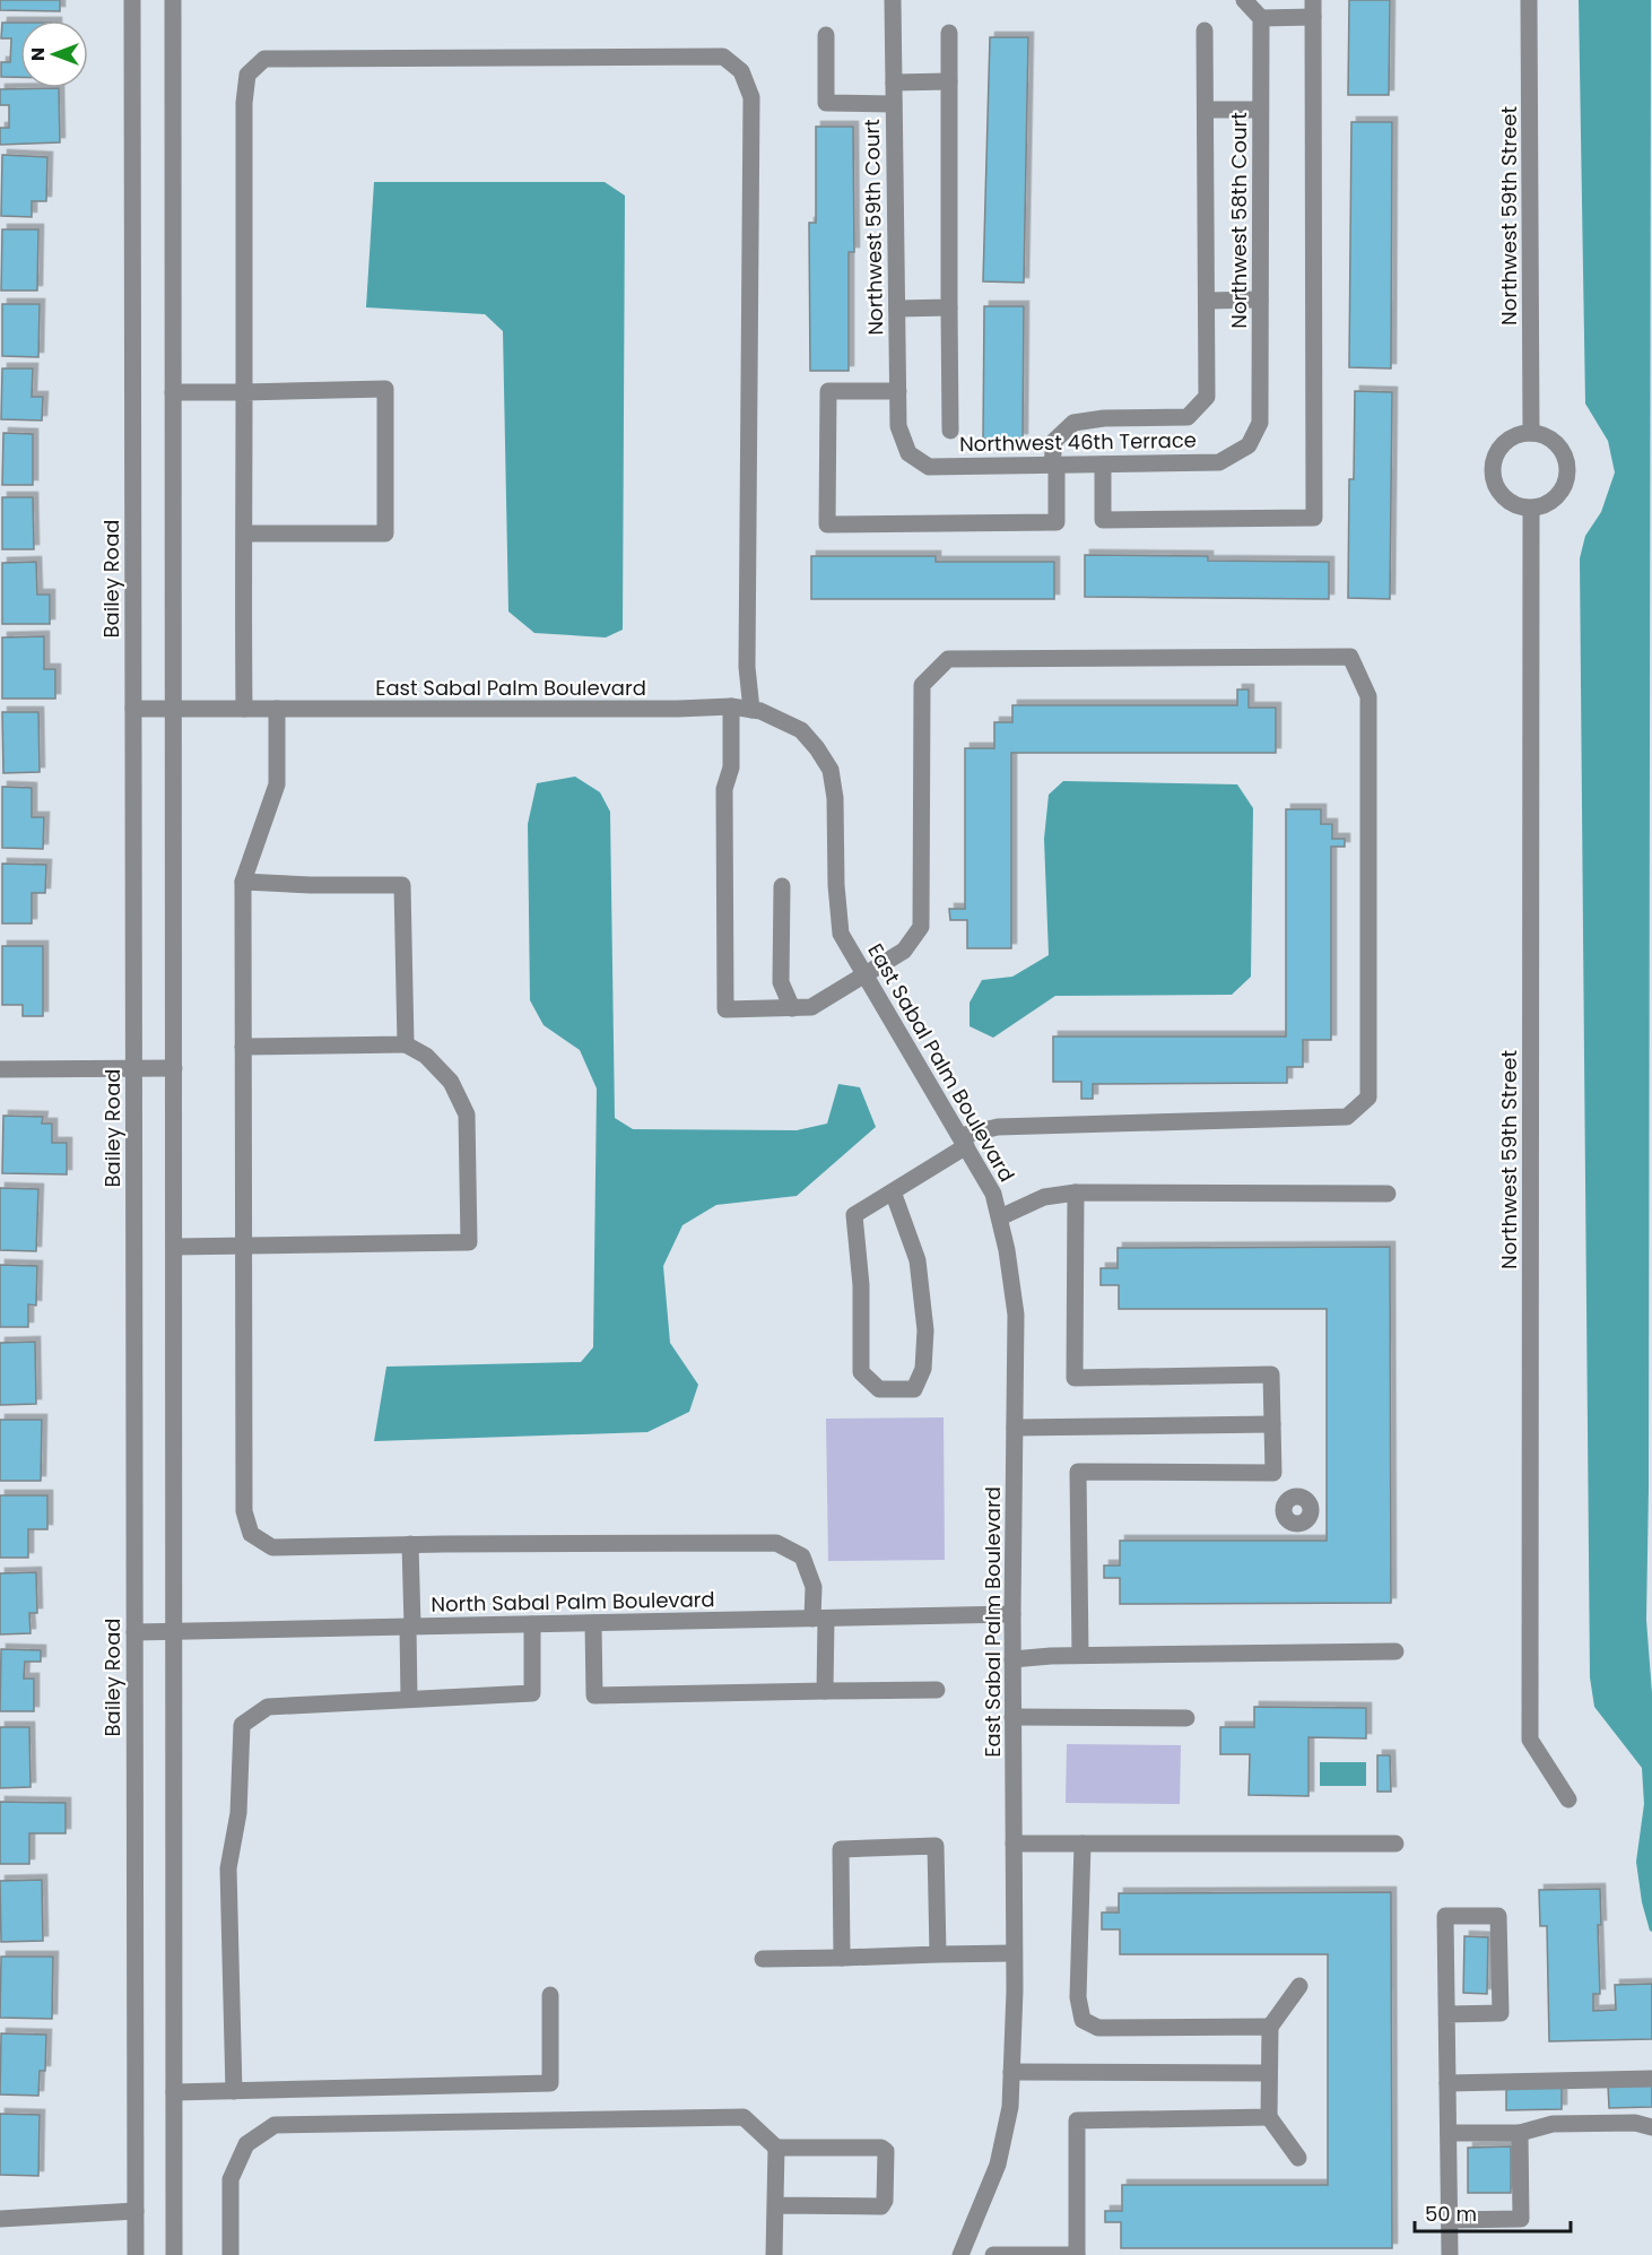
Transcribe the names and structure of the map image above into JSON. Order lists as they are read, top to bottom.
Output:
{
  "streets": {
    "street": [
      "Northwest 59th Street",
      "Northwest 58th Court",
      "Northwest 59th Court",
      "Northwest 46th Terrace",
      "Bailey Road",
      "East Sabal Palm Boulevard",
      "North Sabal Palm Boulevard"
    ]
  },
  "crossings": [
    ["Northwest 58th Court", "Northwest 46th Terrace"],
    ["Northwest 59th Court", "Northwest 46th Terrace"],
    ["Bailey Road", "East Sabal Palm Boulevard"],
    ["Bailey Road", "North Sabal Palm Boulevard"],
    ["East Sabal Palm Boulevard", "North Sabal Palm Boulevard"]
  ],
  "scale_bar": "50 m",
  "north": "left"
}
